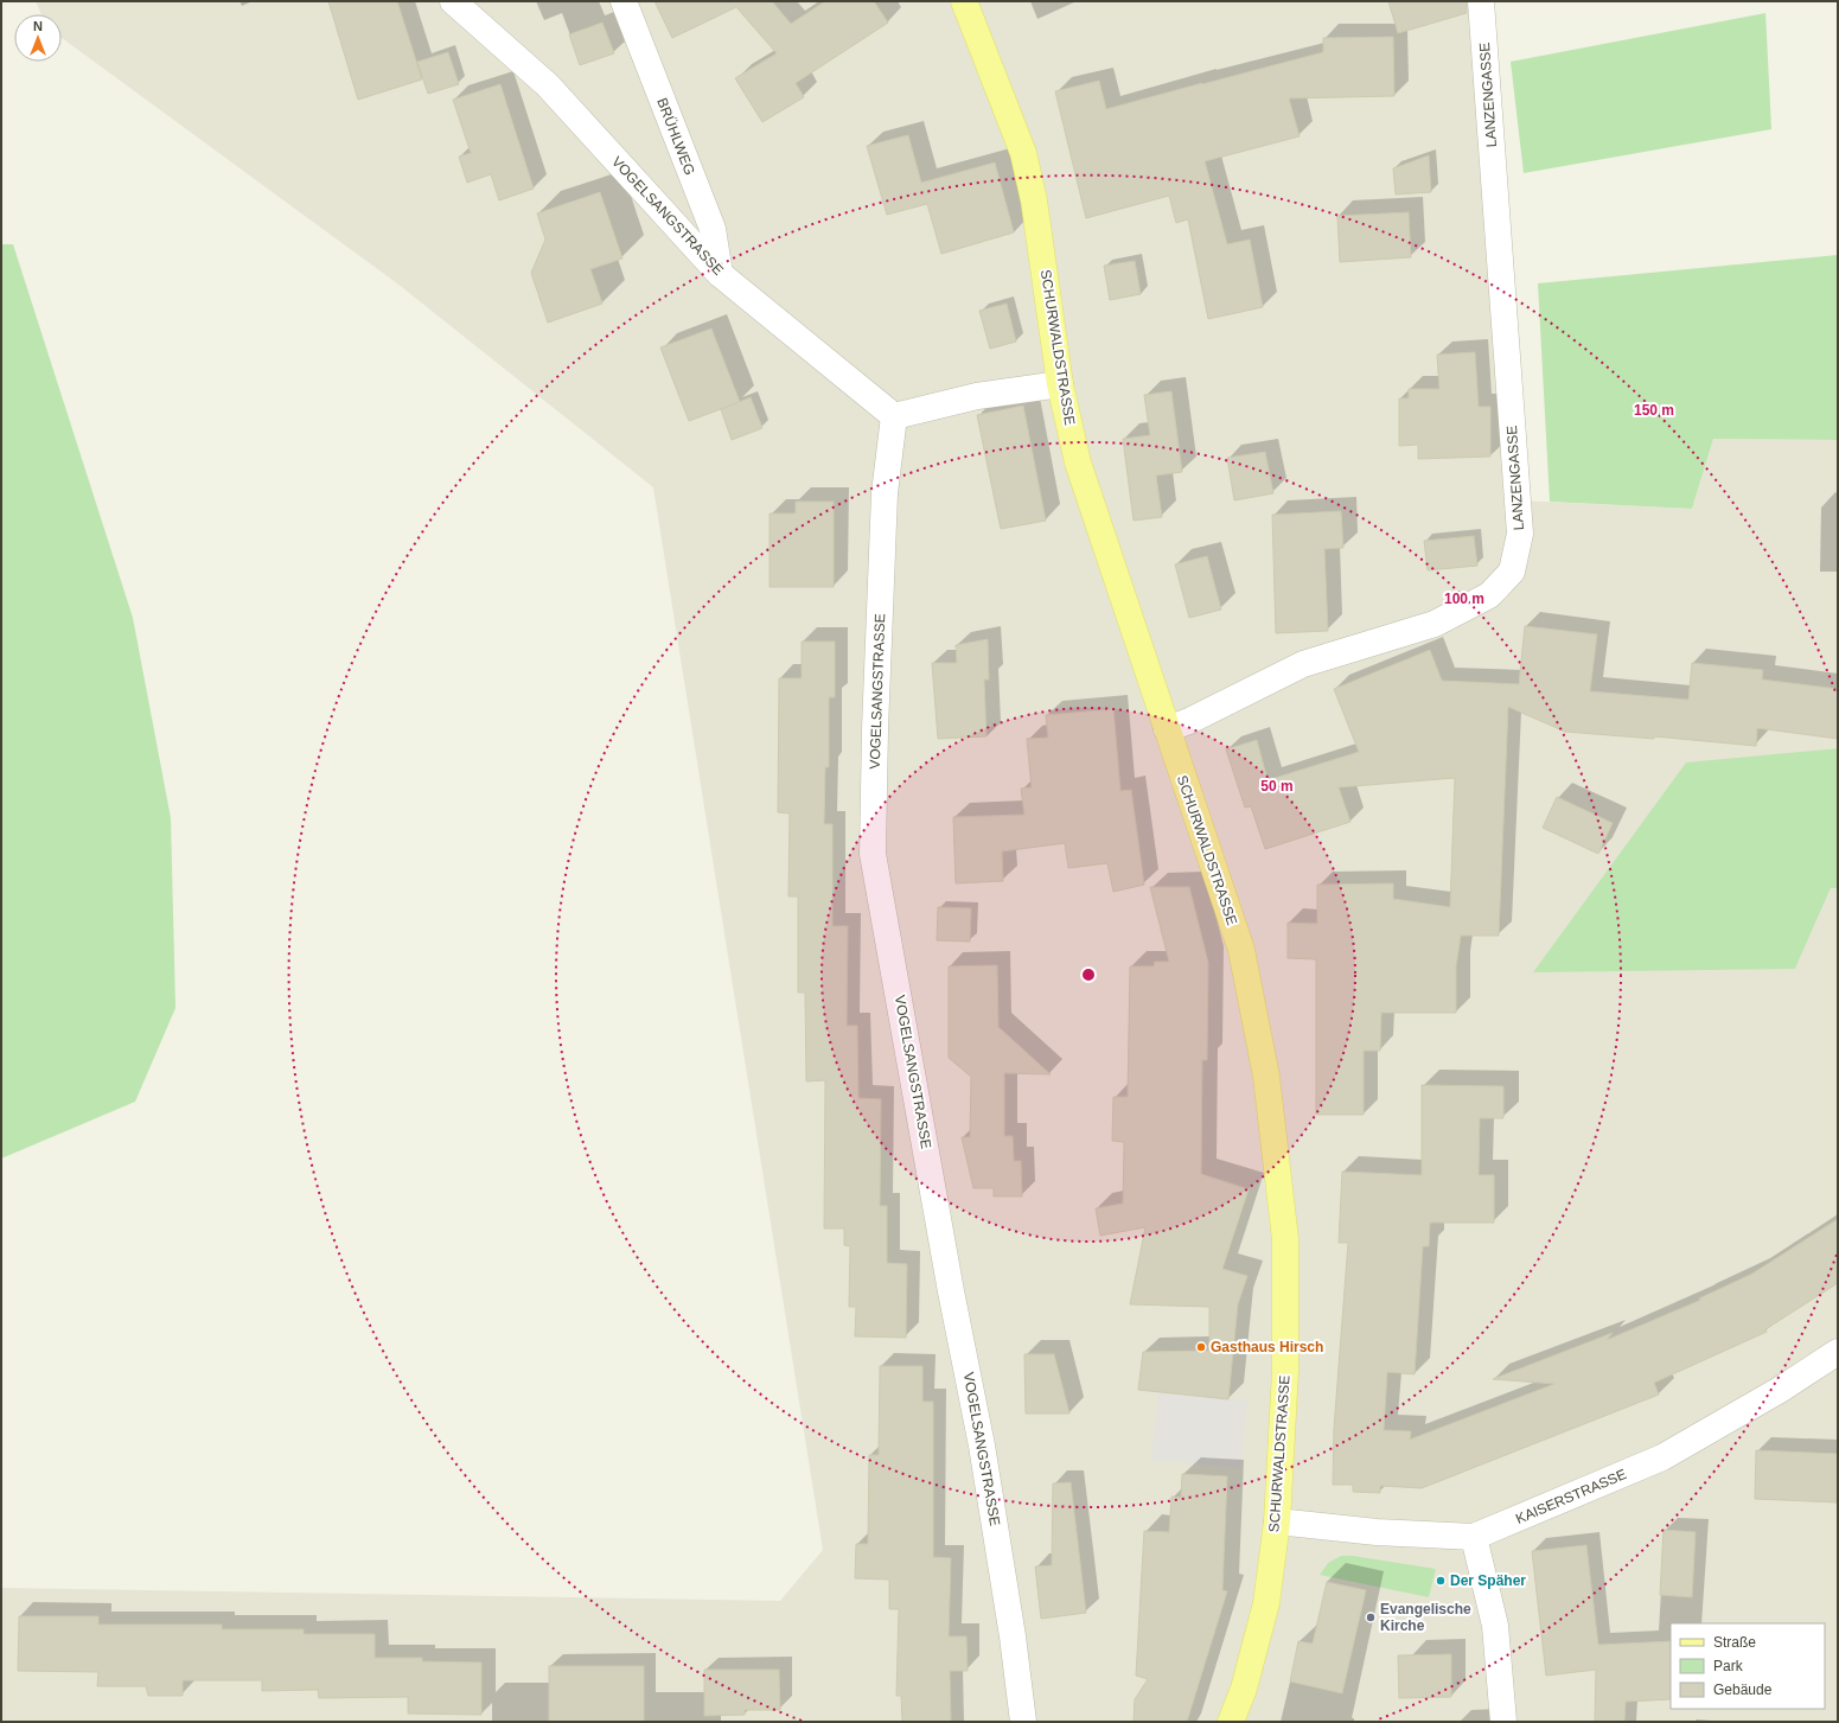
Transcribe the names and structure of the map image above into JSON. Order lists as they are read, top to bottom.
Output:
{
  "streets": {
    "main road": ["SCHURWALDSTRASSE"],
    "street": [
      "LANZENGASSE",
      "BRÜHLWEG",
      "VOGELSANGSTRASSE",
      "KAISERSTRASSE"
    ]
  },
  "crossings": [
    ["LANZENGASSE", "SCHURWALDSTRASSE"],
    ["BRÜHLWEG", "VOGELSANGSTRASSE"],
    ["SCHURWALDSTRASSE", "KAISERSTRASSE"]
  ],
  "places": ["Gasthaus Hirsch", "Der Späher", "Evangelische Kirche"],
  "legend": ["Straße", "Park", "Gebäude"],
  "north": "top",
  "rings": ["150 m", "100 m", "50 m"]
}
